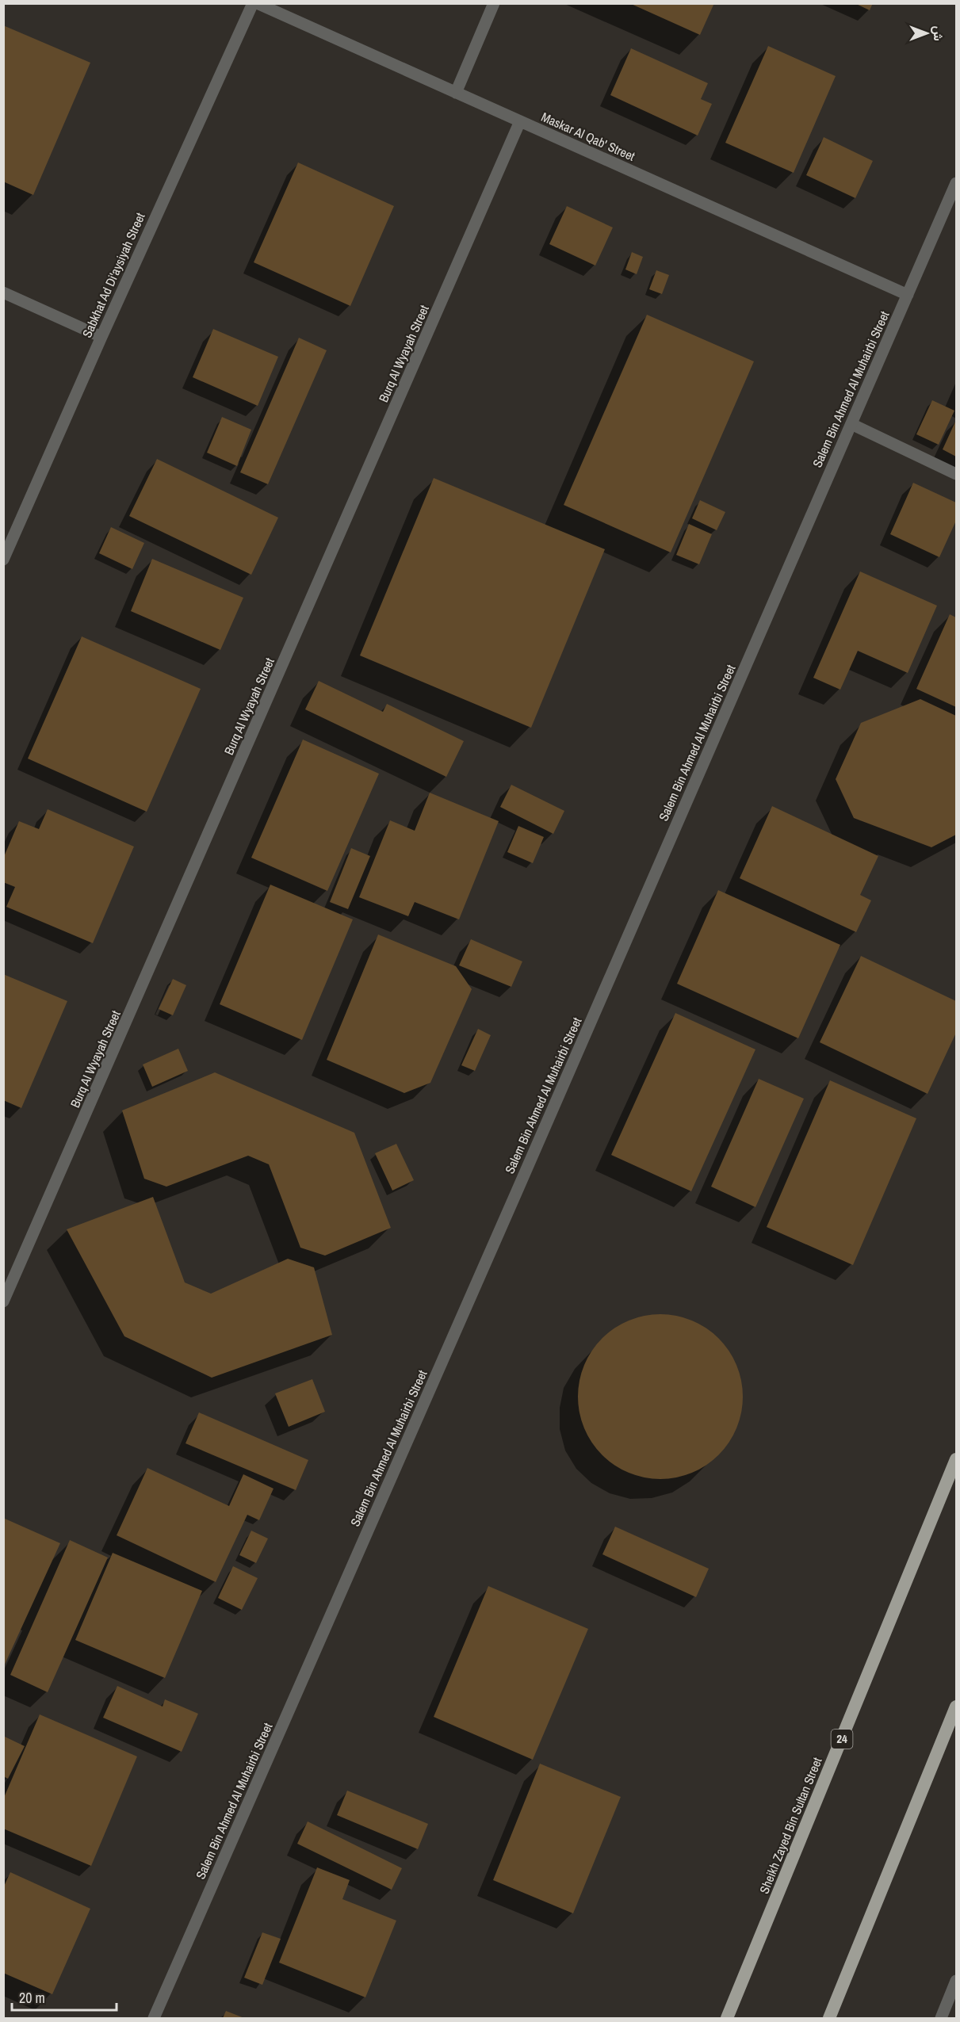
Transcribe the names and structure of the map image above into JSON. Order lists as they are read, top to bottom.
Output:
{
  "streets": {
    "highway": ["24", "Sheikh Zayed Bin Sultan Street"],
    "street": [
      "Maskar Al Qab' Street",
      "Sabkhat Ad Di'aysiyah Street",
      "Burq Al Wyayah Street",
      "Salem Bin Ahmed Al Muhairbi Street"
    ]
  },
  "crossings": [
    ["Maskar Al Qab' Street", "Burq Al Wyayah Street"],
    ["Maskar Al Qab' Street", "Salem Bin Ahmed Al Muhairbi Street"]
  ],
  "scale_bar": "20 m",
  "north": "right"
}
